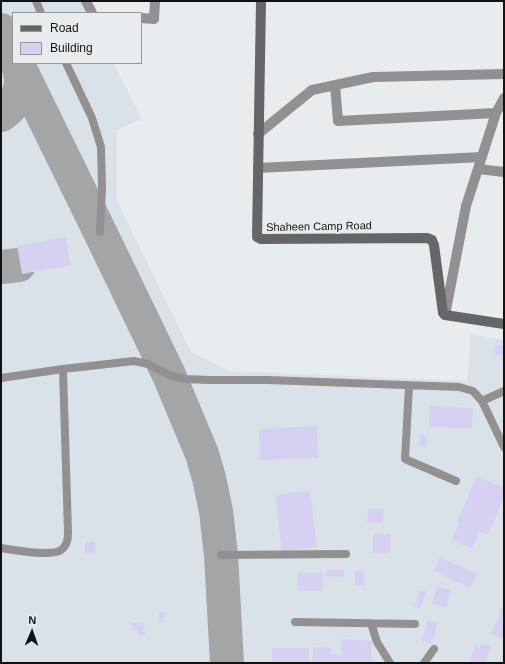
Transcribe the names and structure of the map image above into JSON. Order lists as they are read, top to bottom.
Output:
{
  "streets": {
    "street": ["Shaheen Camp Road"]
  },
  "legend": ["Road", "Building"],
  "north": "top"
}
